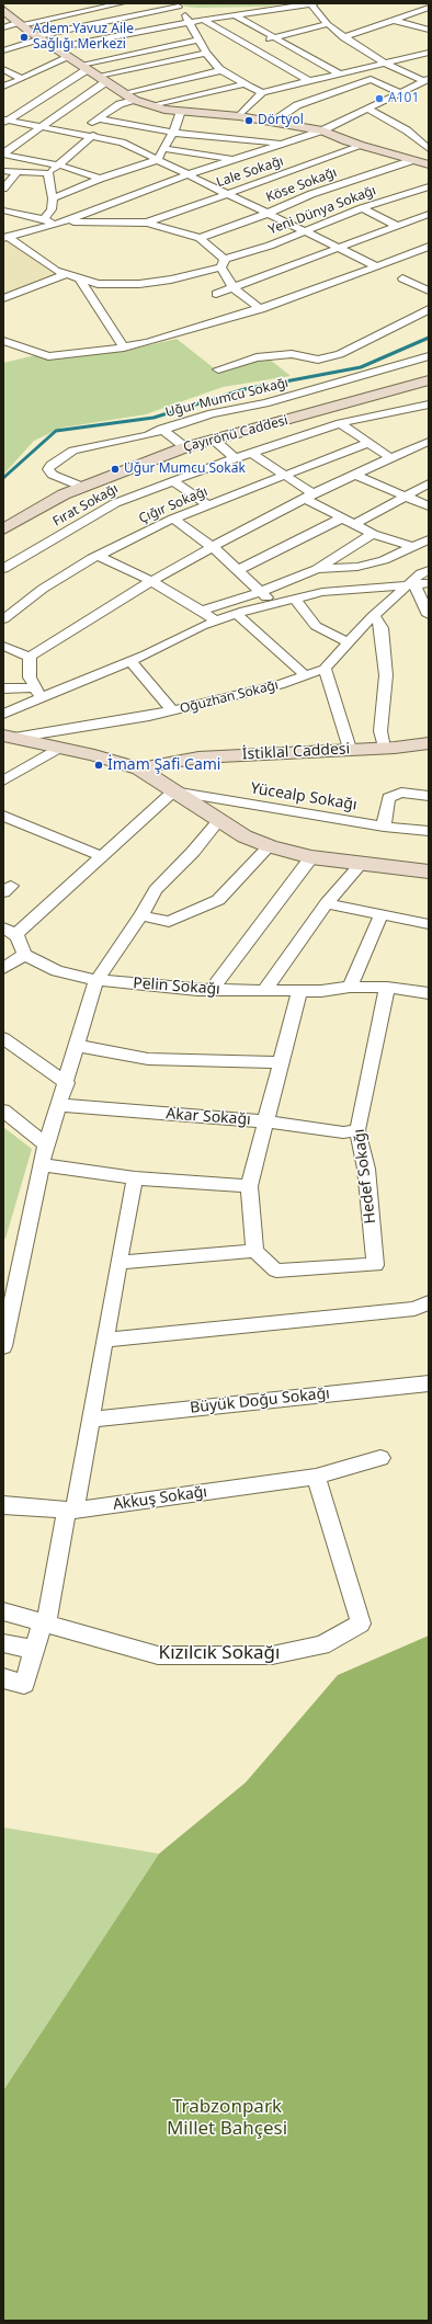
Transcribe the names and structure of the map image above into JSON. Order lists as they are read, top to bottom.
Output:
{
  "streets": {
    "street": [
      "Lale Sokağı",
      "Köse Sokağı",
      "Yeni Dünya Sokağı",
      "Uğur Mumcu Sokağı",
      "Çayırönü Caddesi",
      "Fırat Sokağı",
      "Çığır Sokağı",
      "Oğuzhan Sokağı",
      "İstiklal Caddesi",
      "Yücealp Sokağı",
      "Pelin Sokağı",
      "Akar Sokağı",
      "Hedef Sokağı",
      "Büyük Doğu Sokağı",
      "Akkuş Sokağı",
      "Kızılcık Sokağı"
    ]
  },
  "crossings": [
    ["Uğur Mumcu Sokağı", "Çayırönü Caddesi"],
    ["Pelin Sokağı", "Hedef Sokağı"],
    ["Akar Sokağı", "Hedef Sokağı"],
    ["Akkuş Sokağı", "Kızılcık Sokağı"]
  ],
  "parks": ["Trabzonpark Millet Bahçesi"],
  "places": [
    "Adem Yavuz Aile Sağlığı Merkezi",
    "A101",
    "Dörtyol",
    "Uğur Mumcu Sokak",
    "İmam Şafi Cami"
  ]
}
